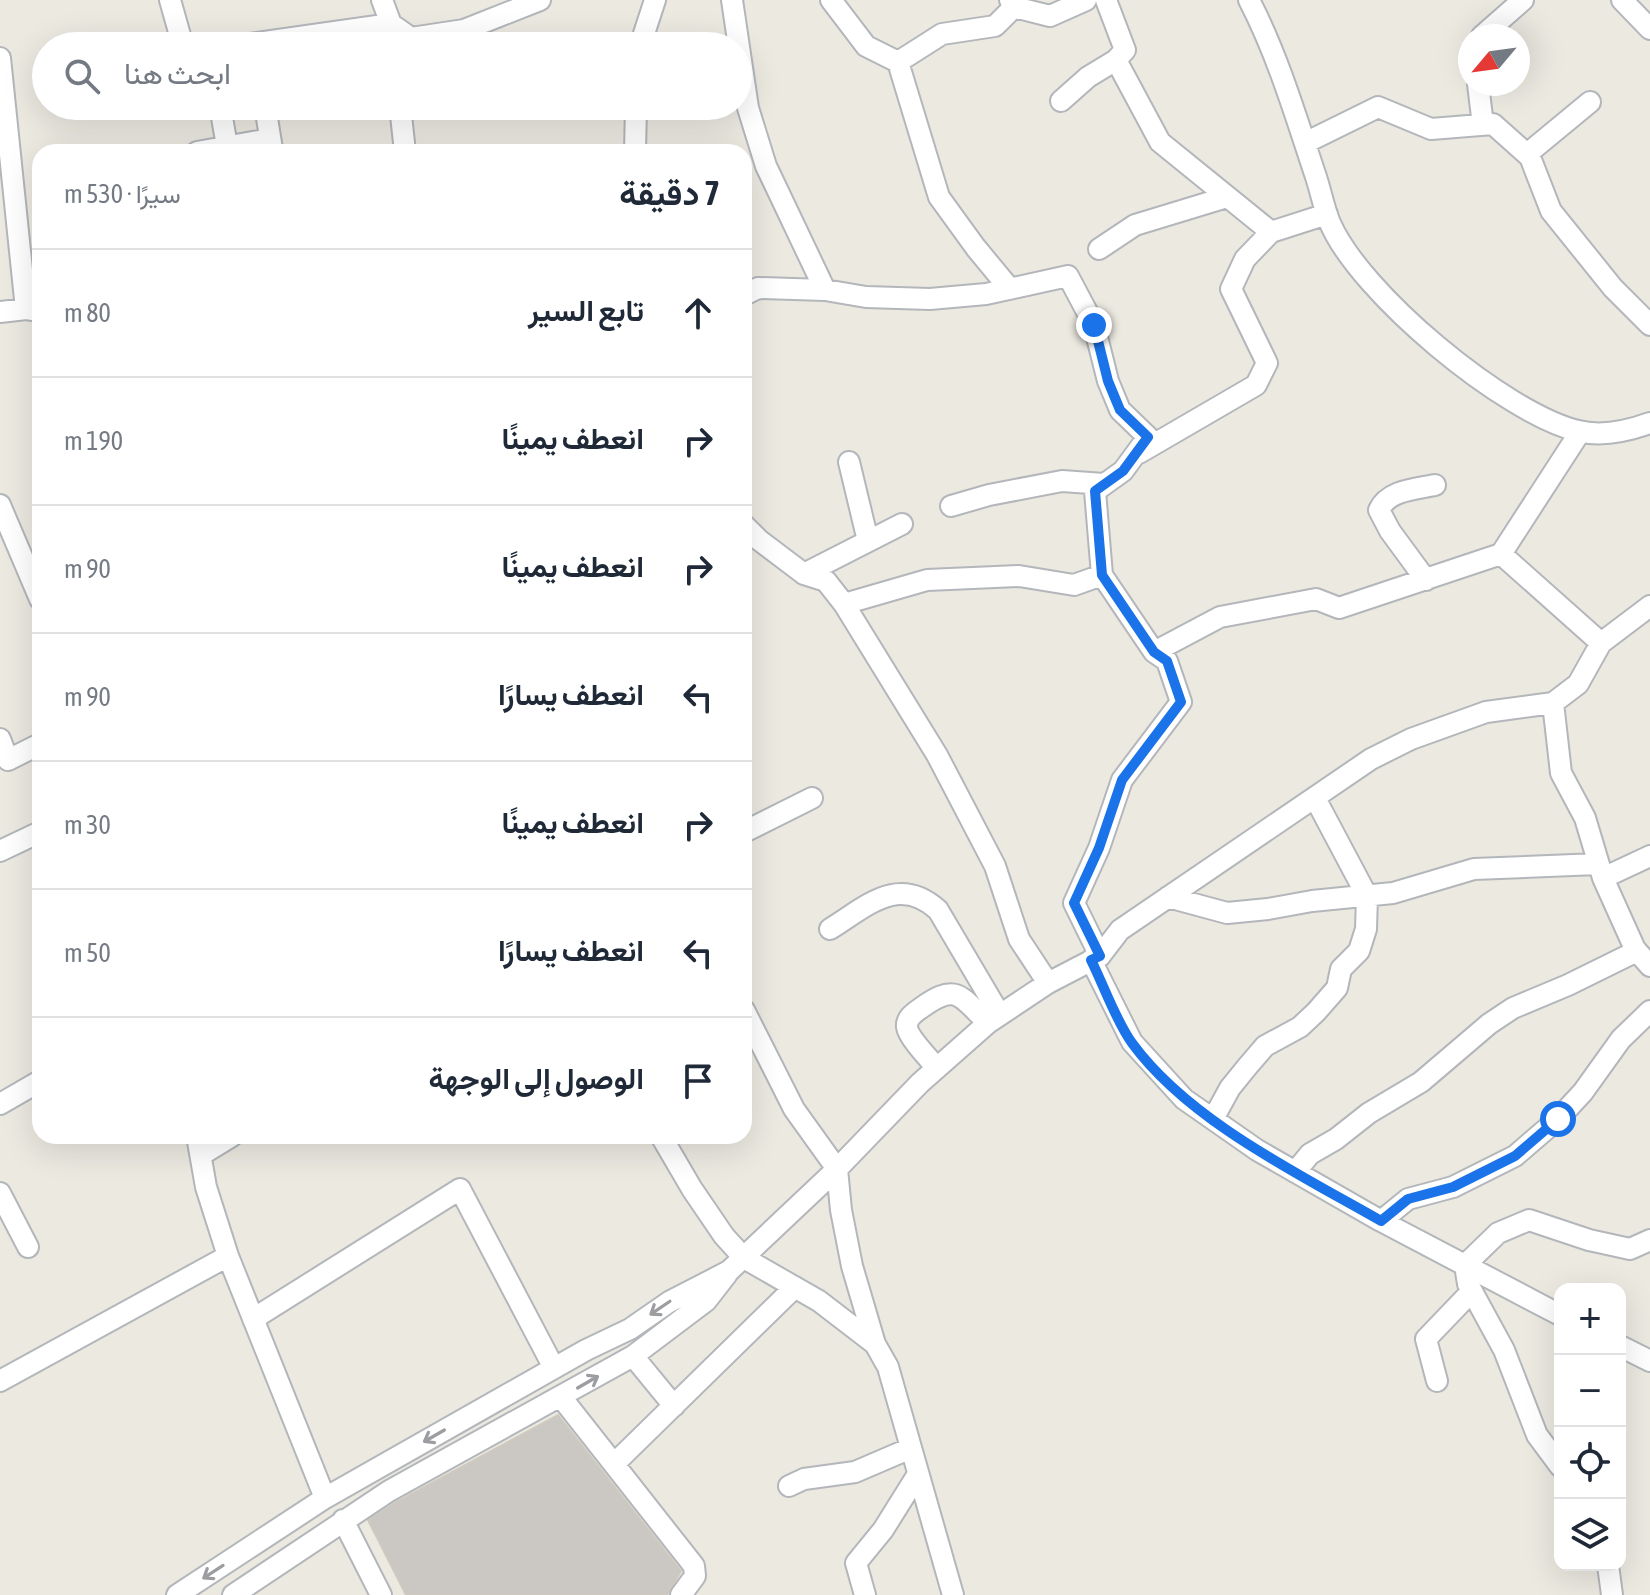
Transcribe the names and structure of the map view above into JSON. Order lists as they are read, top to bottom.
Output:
{
  "north": "bottom left",
  "page": {
    "search": "ابحث هنا",
    "heading": ["7 دقيقة", "سيرًا · 530 m"],
    "list": [
      ["تابع السير", "80 m"],
      ["انعطف يمينًا", "190 m"],
      ["انعطف يمينًا", "90 m"],
      ["انعطف يسارًا", "90 m"],
      ["انعطف يمينًا", "30 m"],
      ["انعطف يسارًا", "50 m"],
      "الوصول إلى الوجهة"
    ],
    "map_buttons": ["+", "−"]
  }
}
